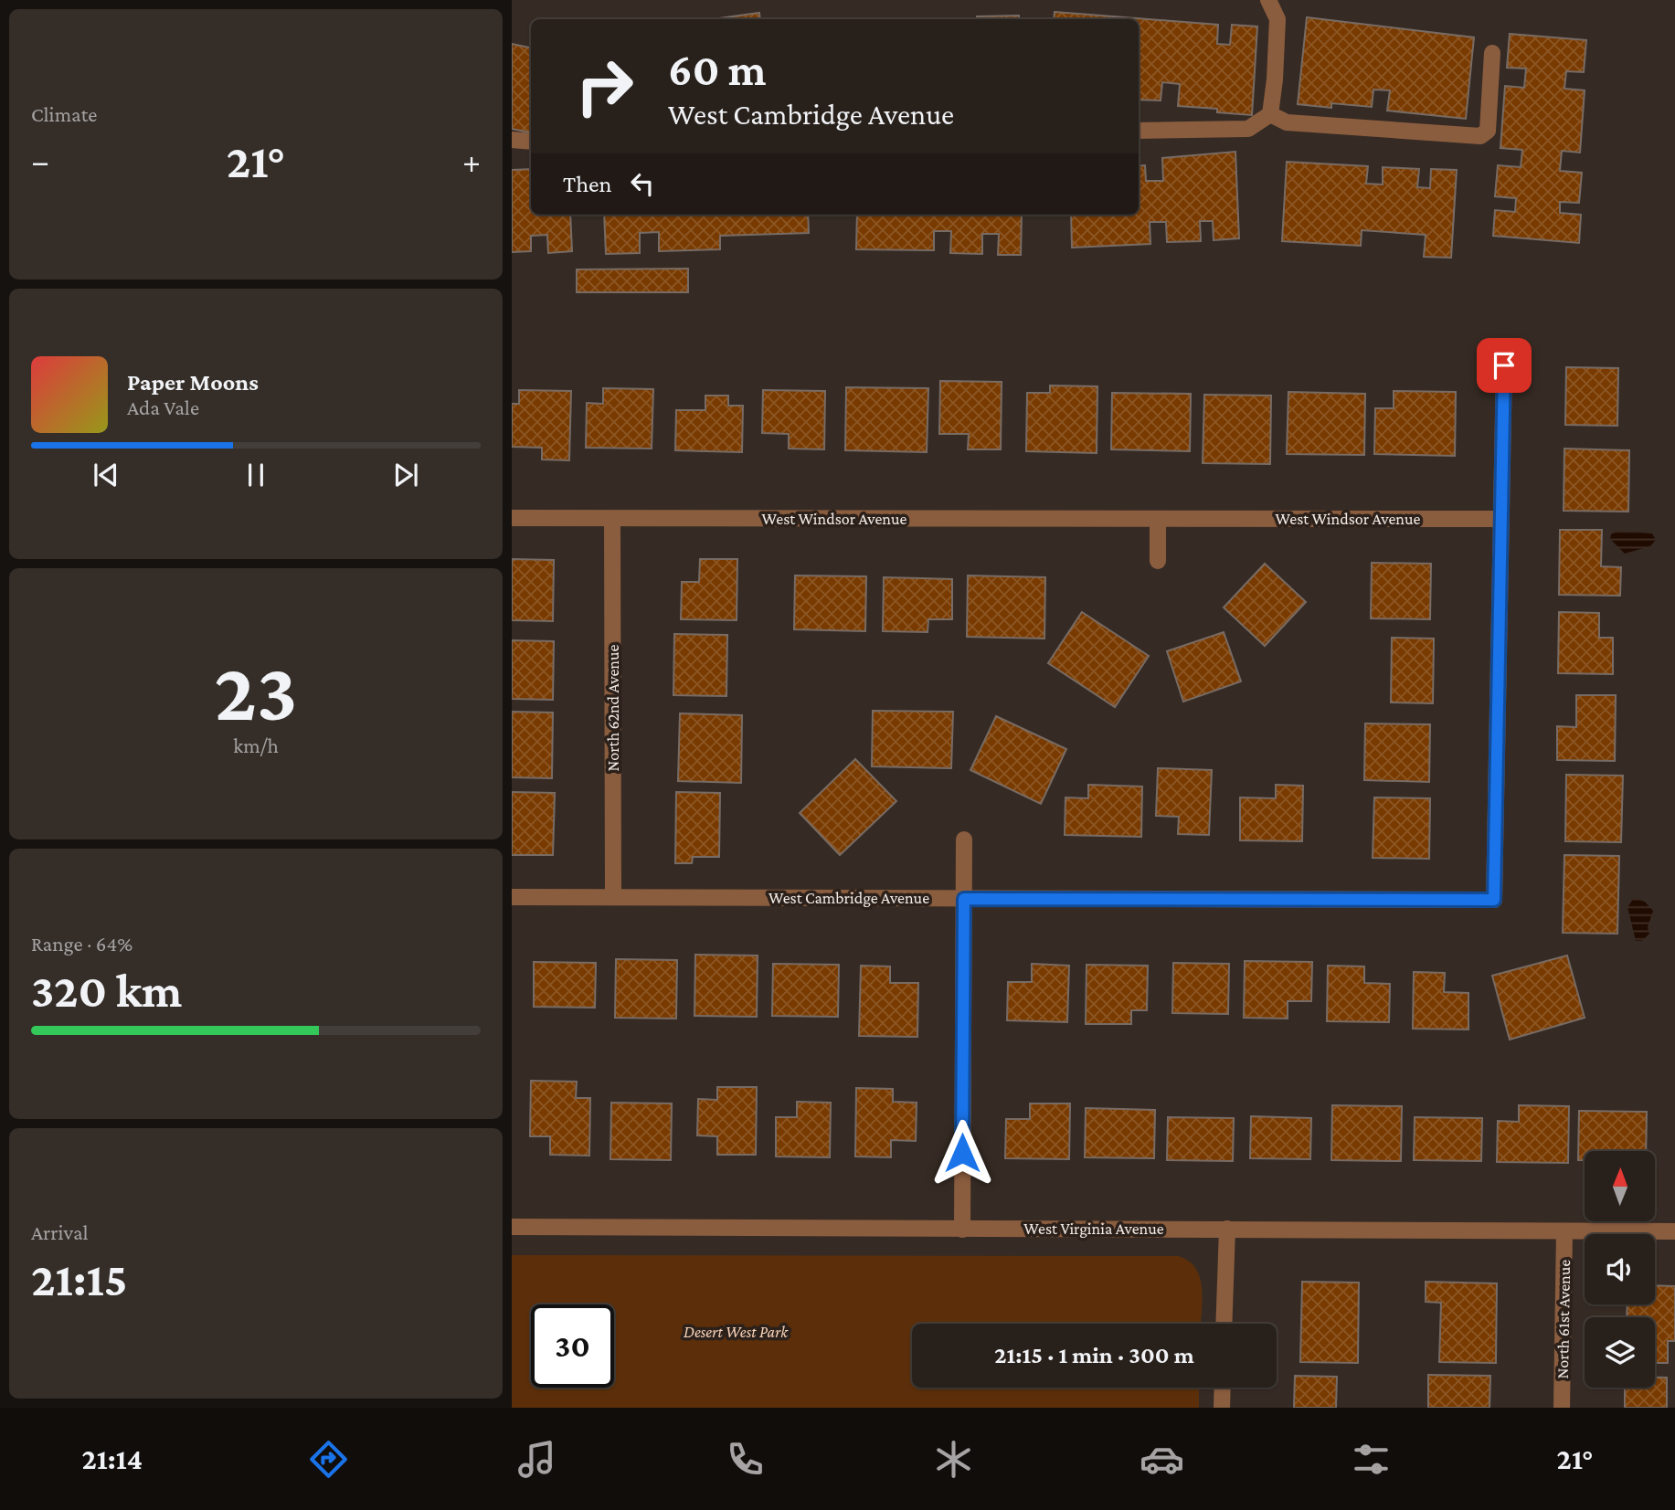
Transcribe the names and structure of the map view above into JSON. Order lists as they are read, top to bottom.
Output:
{
  "streets": {
    "street": [
      "West Windsor Avenue",
      "North 62nd Avenue",
      "West Cambridge Avenue",
      "West Virginia Avenue",
      "North 61st Avenue"
    ]
  },
  "crossings": [
    ["West Windsor Avenue", "North 62nd Avenue"],
    ["West Windsor Avenue", "West Cambridge Avenue"],
    ["North 62nd Avenue", "West Cambridge Avenue"],
    ["West Virginia Avenue", "North 61st Avenue"]
  ],
  "parks": ["Desert West Park"],
  "north": "top",
  "page": {
    "tile": [
      "Climate",
      ["23", "km/h"],
      ["Range · 64%", "320 km"],
      ["Arrival", "21:15"]
    ],
    "turn": ["60 m", "West Cambridge Avenue"],
    "heat": ["−", "21°", "+"],
    "then": "Then",
    "song": ["Paper Moons", "Ada Vale"],
    "limit": "30",
    "trip": "21:15 · 1 min · 300 m",
    "tabs": ["21:14", "21°"]
  }
}
